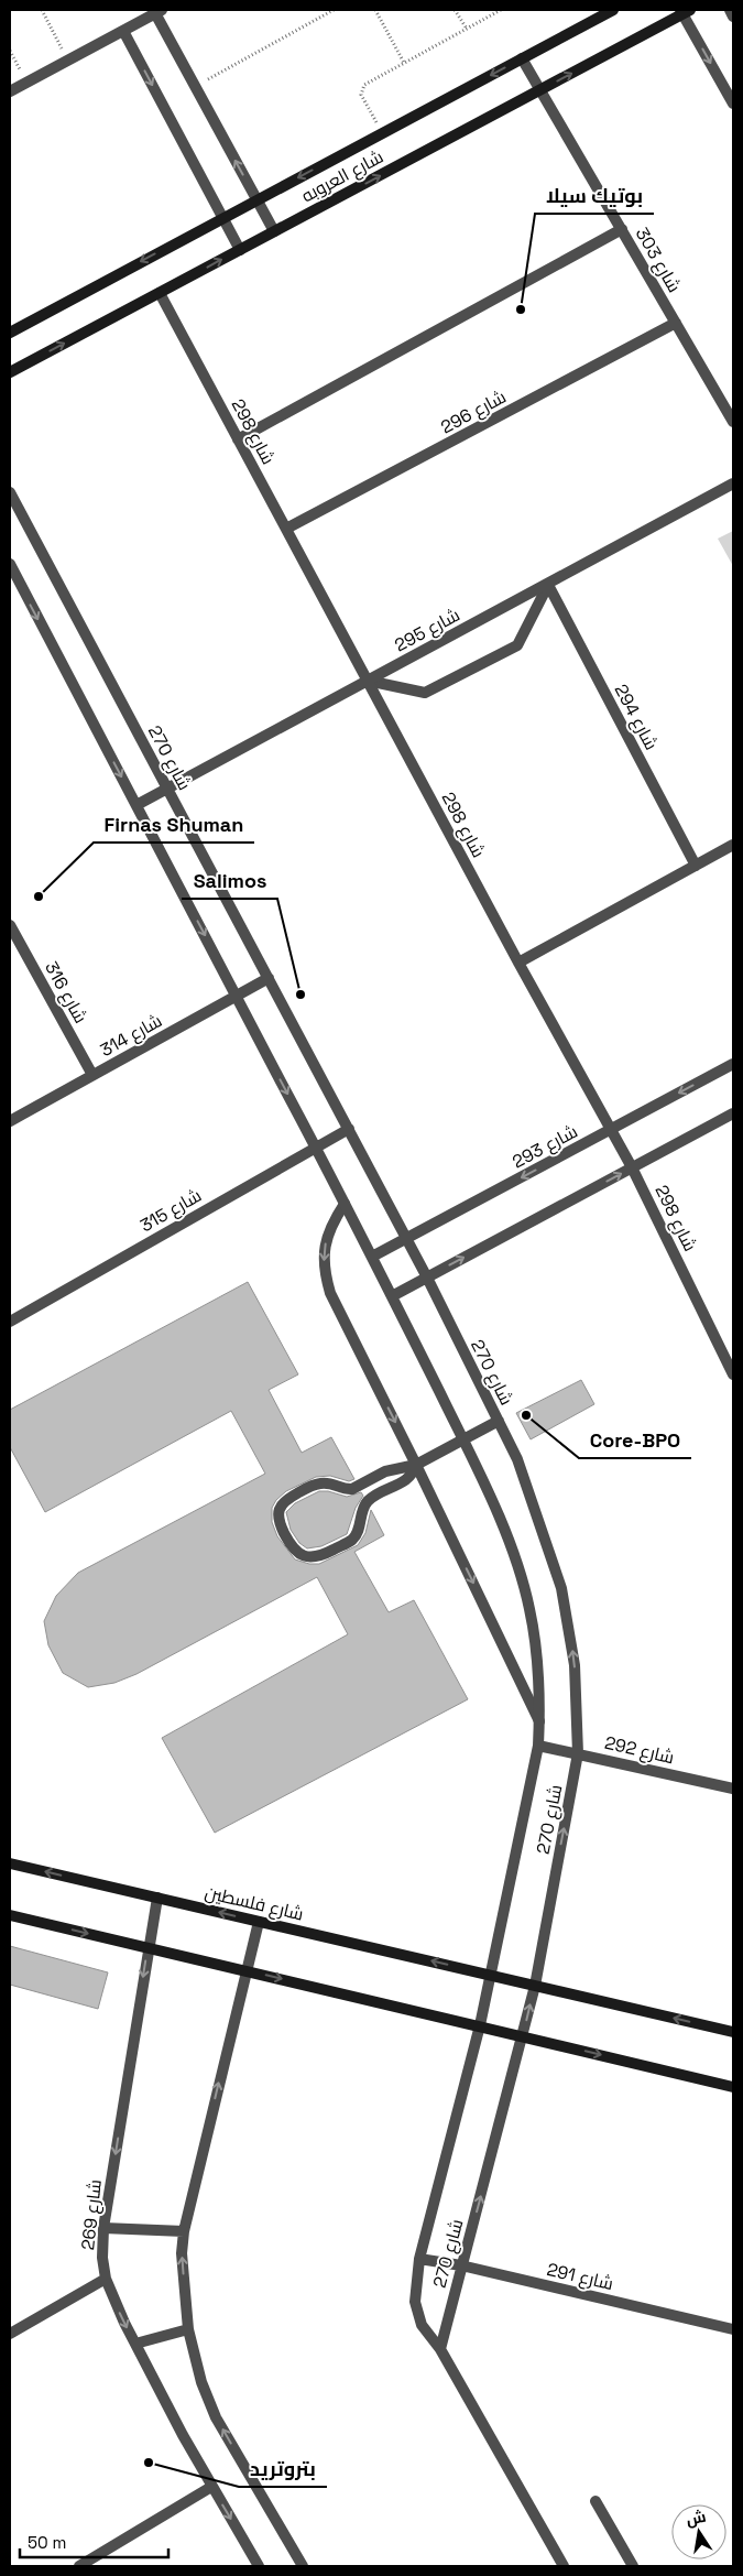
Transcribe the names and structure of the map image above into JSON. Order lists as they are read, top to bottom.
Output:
{
  "streets": {
    "street": [
      "شارع العروبه",
      "شارع 303",
      "شارع 296",
      "شارع 298",
      "شارع 295",
      "شارع 294",
      "شارع 270",
      "شارع 316",
      "شارع 314",
      "شارع 293",
      "شارع 315",
      "شارع 292",
      "شارع فلسطين",
      "شارع 269",
      "شارع 291"
    ]
  },
  "crossings": [
    ["شارع العروبه", "شارع 303"],
    ["شارع العروبه", "شارع 298"],
    ["شارع 303", "شارع 296"],
    ["شارع 296", "شارع 298"],
    ["شارع 298", "شارع 295"],
    ["شارع 298", "شارع 293"],
    ["شارع 295", "شارع 294"],
    ["شارع 295", "شارع 270"],
    ["شارع 270", "شارع 314"],
    ["شارع 270", "شارع 293"],
    ["شارع 270", "شارع 315"],
    ["شارع 270", "شارع 292"],
    ["شارع 270", "شارع فلسطين"],
    ["شارع 270", "شارع 291"],
    ["شارع 316", "شارع 314"],
    ["شارع فلسطين", "شارع 269"]
  ],
  "places": [
    "بوتيك سيلا",
    "Firnas Shuman",
    "Salimos",
    "Core-BPO",
    "بتروتريد"
  ],
  "scale_bar": "50 m",
  "north": "top"
}
